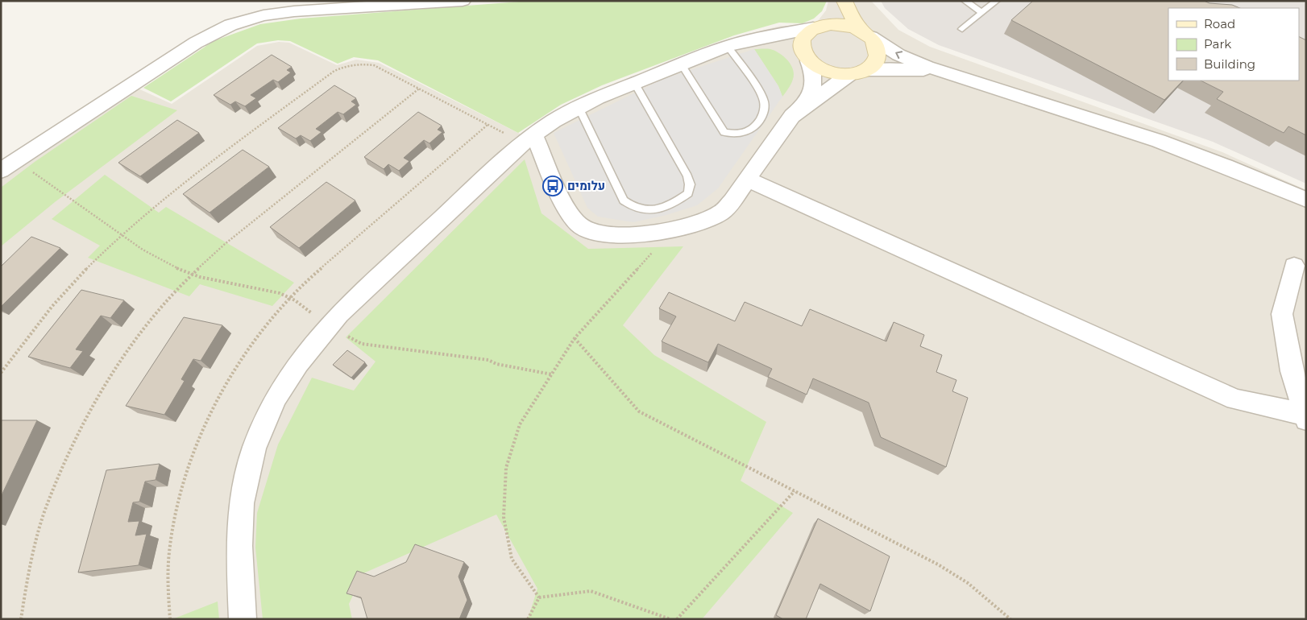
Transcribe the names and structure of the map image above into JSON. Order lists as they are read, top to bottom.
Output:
{
  "places": {
    "bus stop": ["עלומים"]
  },
  "legend": ["Road", "Park", "Building"]
}
